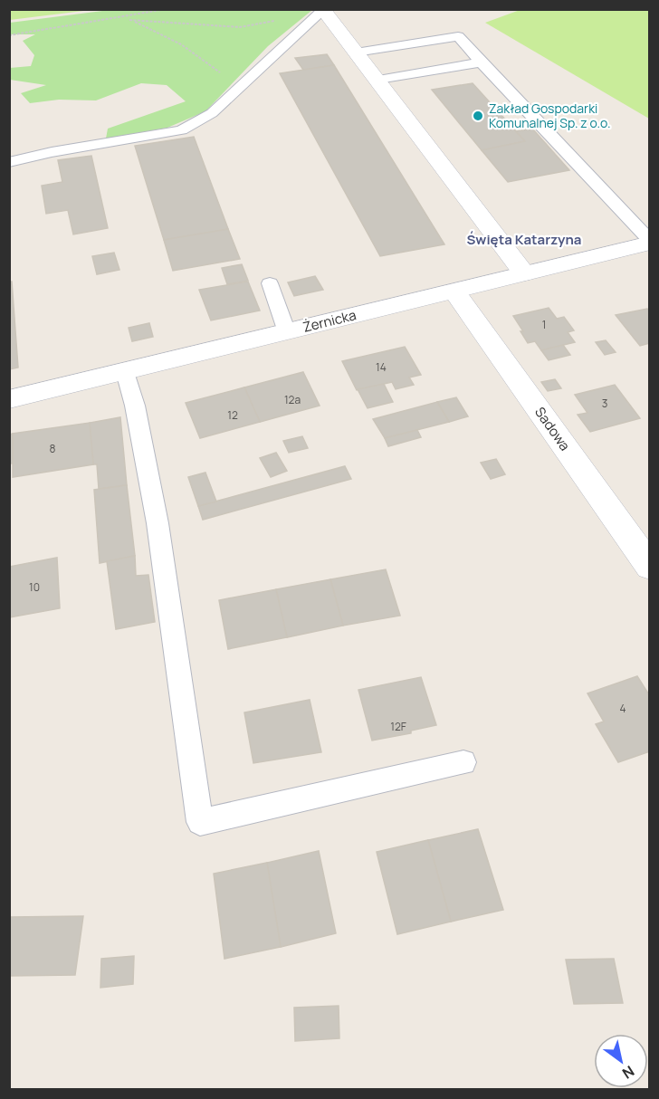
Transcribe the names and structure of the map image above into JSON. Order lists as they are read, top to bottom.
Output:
{
  "streets": {
    "street": ["Żernicka", "Sadowa"]
  },
  "crossings": [
    ["Żernicka", "Sadowa"]
  ],
  "districts": ["Święta Katarzyna"],
  "places": ["Zakład Gospodarki Komunalnej Sp. z o.o."],
  "house_numbers": [
    "1",
    "14",
    "12a",
    "3",
    "12",
    "8",
    "10",
    "4",
    "12F"
  ],
  "north": "bottom right"
}
